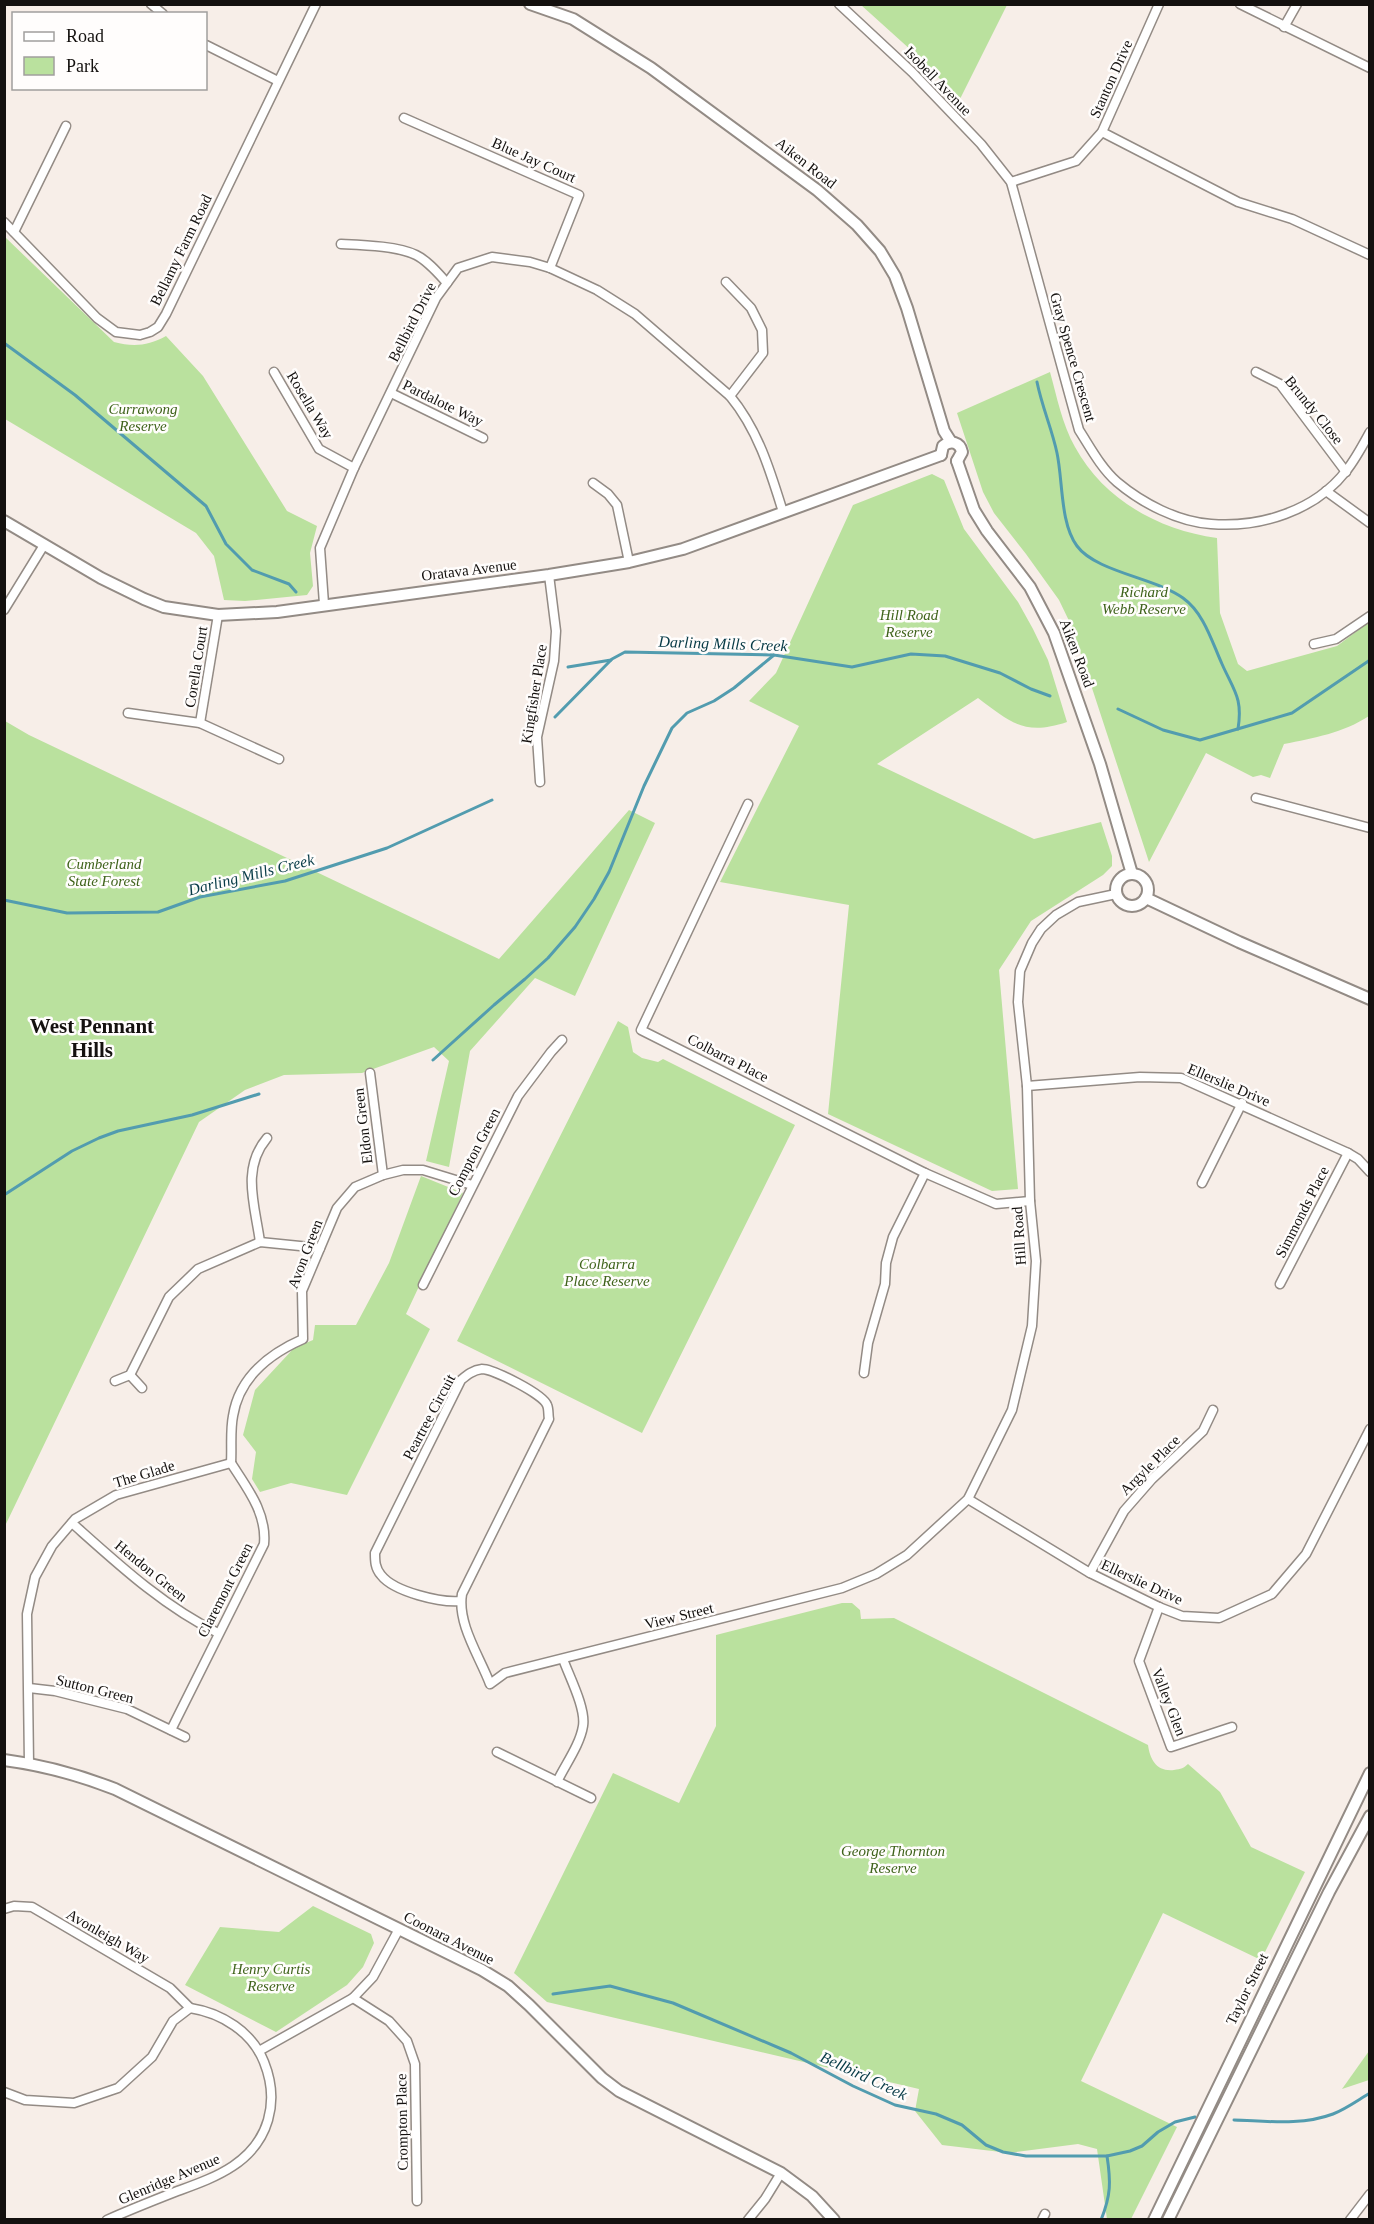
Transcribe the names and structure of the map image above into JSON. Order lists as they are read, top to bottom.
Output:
{
  "streets": {
    "street": [
      "Stanton Drive",
      "Isobell Avenue",
      "Blue Jay Court",
      "Aiken Road",
      "Bellamy Farm Road",
      "Bellbird Drive",
      "Gray Spence Crescent",
      "Pardalote Way",
      "Rosella Way",
      "Brundy Close",
      "Oratava Avenue",
      "Corella Court",
      "Kingfisher Place",
      "Colbarra Place",
      "Ellerslie Drive",
      "Eldon Green",
      "Compton Green",
      "Simmonds Place",
      "Hill Road",
      "Avon Green",
      "Peartree Circuit",
      "Argyle Place",
      "The Glade",
      "Hendon Green",
      "Claremont Green",
      "View Street",
      "Sutton Green",
      "Valley Glen",
      "Avonleigh Way",
      "Coonara Avenue",
      "Taylor Street",
      "Crompton Place",
      "Glenridge Avenue"
    ]
  },
  "crossings": [
    ["Stanton Drive", "Isobell Avenue"],
    ["Stanton Drive", "Gray Spence Crescent"],
    ["Isobell Avenue", "Gray Spence Crescent"],
    ["Blue Jay Court", "Bellbird Drive"],
    ["Aiken Road", "Oratava Avenue"],
    ["Aiken Road", "Hill Road"],
    ["Bellbird Drive", "Pardalote Way"],
    ["Bellbird Drive", "Rosella Way"],
    ["Bellbird Drive", "Oratava Avenue"],
    ["Gray Spence Crescent", "Brundy Close"],
    ["Oratava Avenue", "Corella Court"],
    ["Oratava Avenue", "Kingfisher Place"],
    ["Colbarra Place", "Hill Road"],
    ["Ellerslie Drive", "Simmonds Place"],
    ["Ellerslie Drive", "Hill Road"],
    ["Ellerslie Drive", "Argyle Place"],
    ["Ellerslie Drive", "Valley Glen"],
    ["Eldon Green", "Avon Green"],
    ["Compton Green", "Avon Green"],
    ["Hill Road", "View Street"],
    ["Avon Green", "The Glade"],
    ["Avon Green", "Claremont Green"],
    ["Peartree Circuit", "View Street"],
    ["The Glade", "Hendon Green"],
    ["The Glade", "Claremont Green"],
    ["The Glade", "Sutton Green"],
    ["The Glade", "Coonara Avenue"],
    ["Hendon Green", "Claremont Green"],
    ["Claremont Green", "Sutton Green"],
    ["Avonleigh Way", "Glenridge Avenue"]
  ],
  "districts": ["West Pennant Hills"],
  "water": ["Darling Mills Creek", "Bellbird Creek"],
  "parks": [
    "Currawong Reserve",
    "Richard Webb Reserve",
    "Hill Road Reserve",
    "Cumberland State Forest",
    "Colbarra Place Reserve",
    "George Thornton Reserve",
    "Henry Curtis Reserve"
  ],
  "legend": ["Road", "Park"]
}
